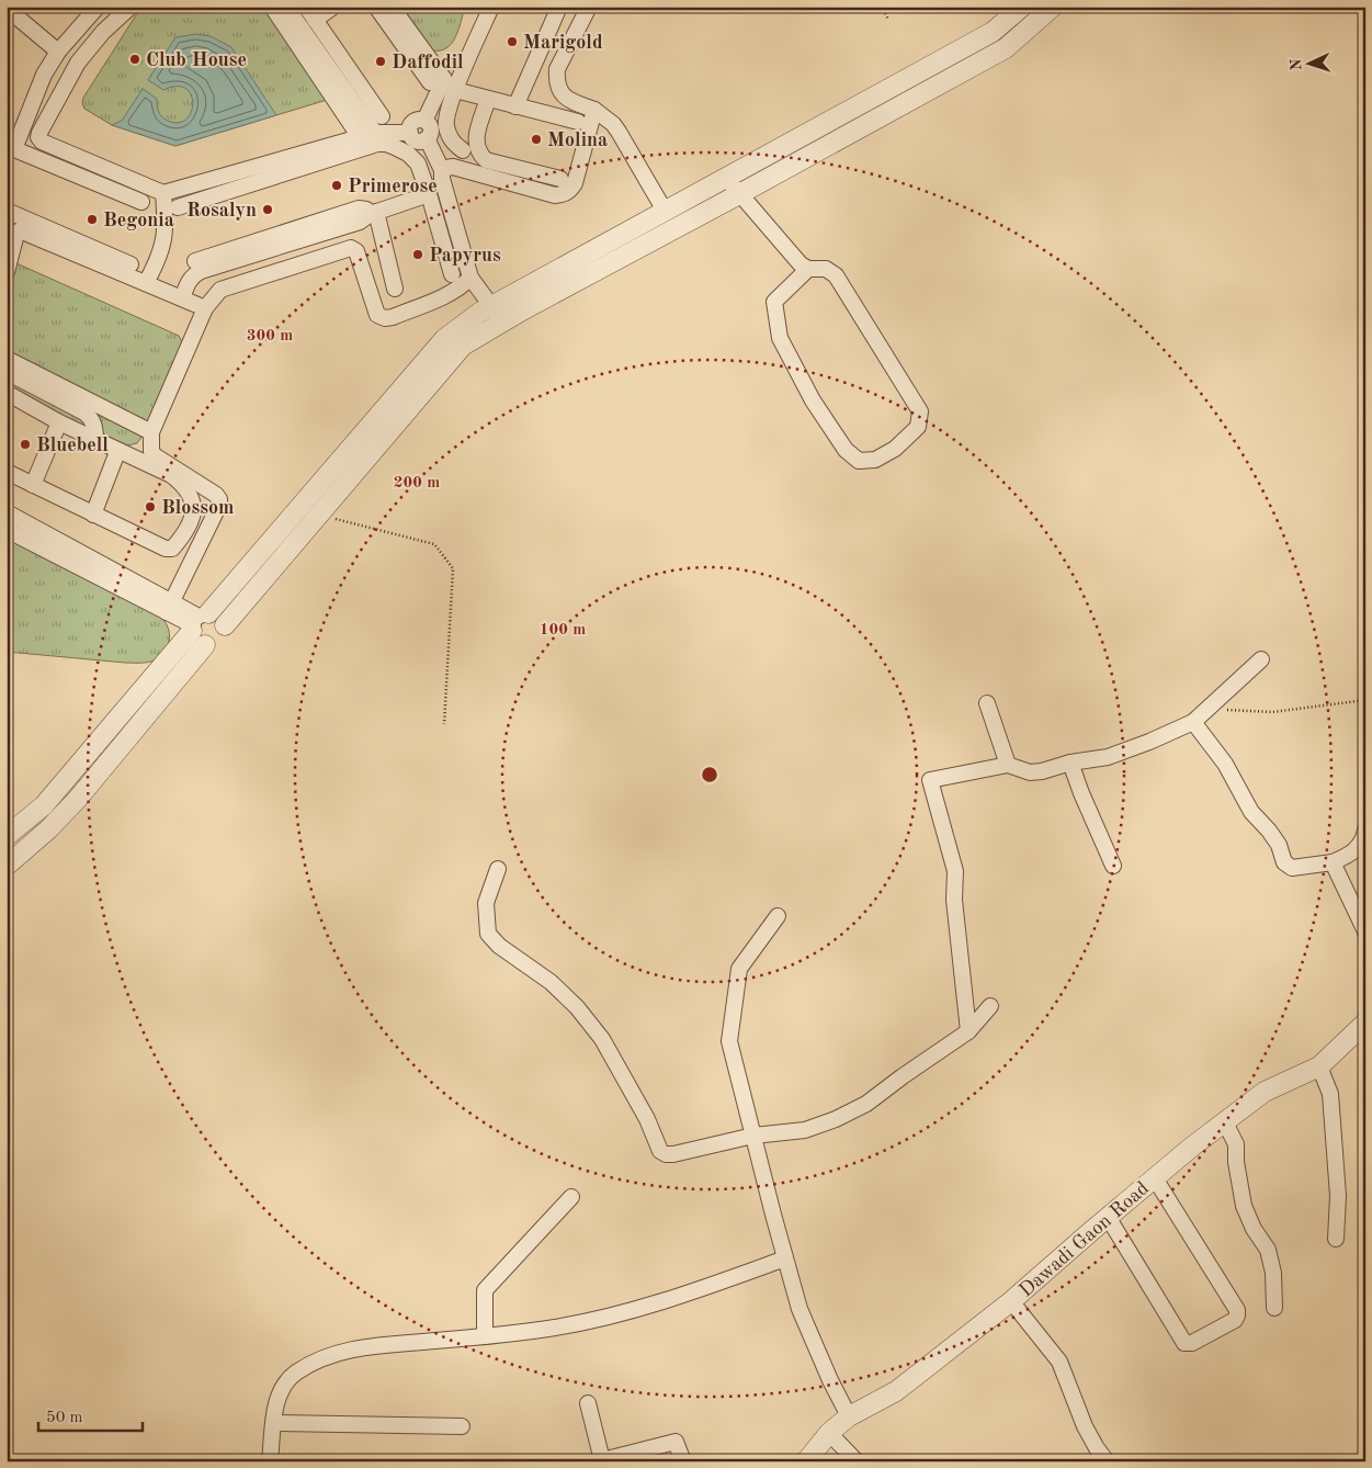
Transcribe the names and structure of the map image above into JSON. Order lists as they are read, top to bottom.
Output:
{
  "streets": {
    "street": ["Dawadi Gaon Road"]
  },
  "places": [
    "Marigold",
    "Club House",
    "Daffodil",
    "Molina",
    "Primerose",
    "Rosalyn",
    "Begonia",
    "Papyrus",
    "Bluebell",
    "Blossom"
  ],
  "scale_bar": "50 m",
  "north": "left",
  "rings": ["300 m", "200 m", "100 m"]
}
